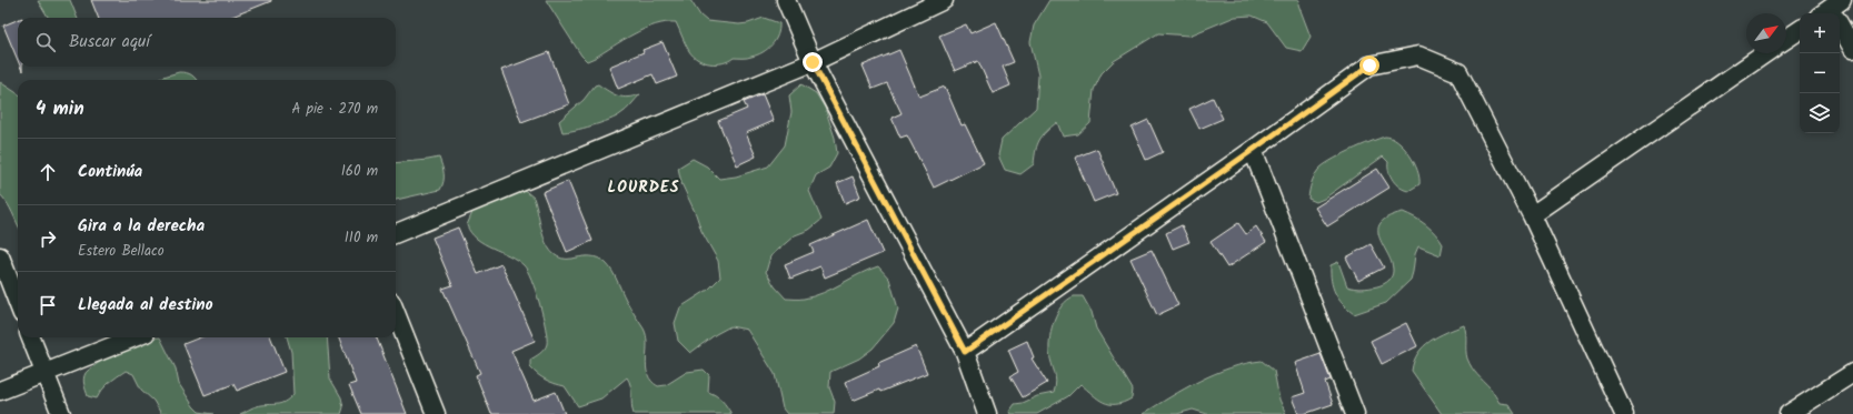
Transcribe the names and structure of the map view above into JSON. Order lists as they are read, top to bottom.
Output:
{
  "districts": ["LOURDES"],
  "north": "top right",
  "page": {
    "map_buttons": ["+", "−"],
    "search": "Buscar aquí",
    "heading": ["4 min", "A pie · 270 m"],
    "list": [
      ["Continúa", "160 m"],
      ["Gira a la derecha", "Estero Bellaco", "110 m"],
      "Llegada al destino"
    ]
  }
}
